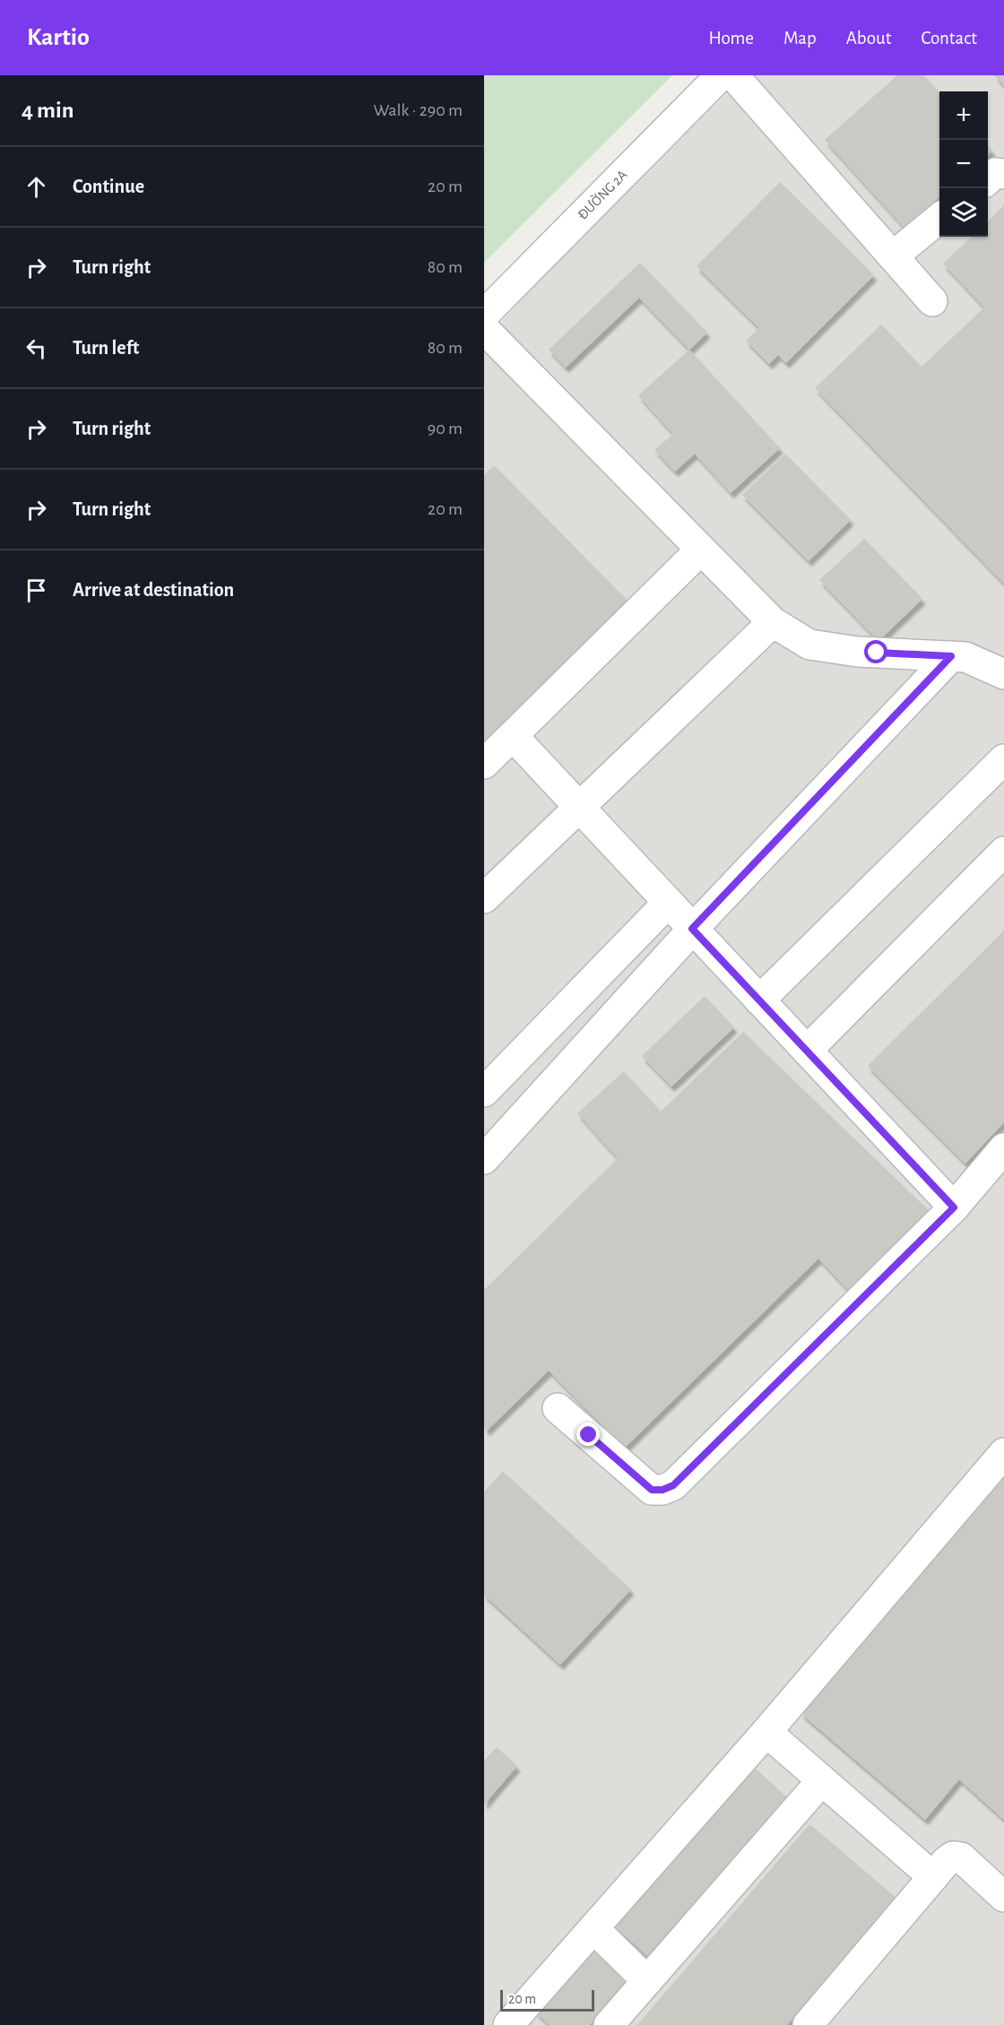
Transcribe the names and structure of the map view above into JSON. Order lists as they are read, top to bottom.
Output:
{
  "streets": {
    "street": ["ĐƯỜNG 2A"]
  },
  "scale_bar": "20 m",
  "page": {
    "header": "Kartio",
    "nav": [
      "Home",
      "Map",
      "About",
      "Contact"
    ],
    "heading": ["4 min", "Walk · 290 m"],
    "map_buttons": ["+", "−"],
    "list": [
      ["Continue", "20 m"],
      ["Turn right", "80 m"],
      ["Turn left", "80 m"],
      ["Turn right", "90 m"],
      ["Turn right", "20 m"],
      "Arrive at destination"
    ],
    "scale": "20 m"
  }
}
